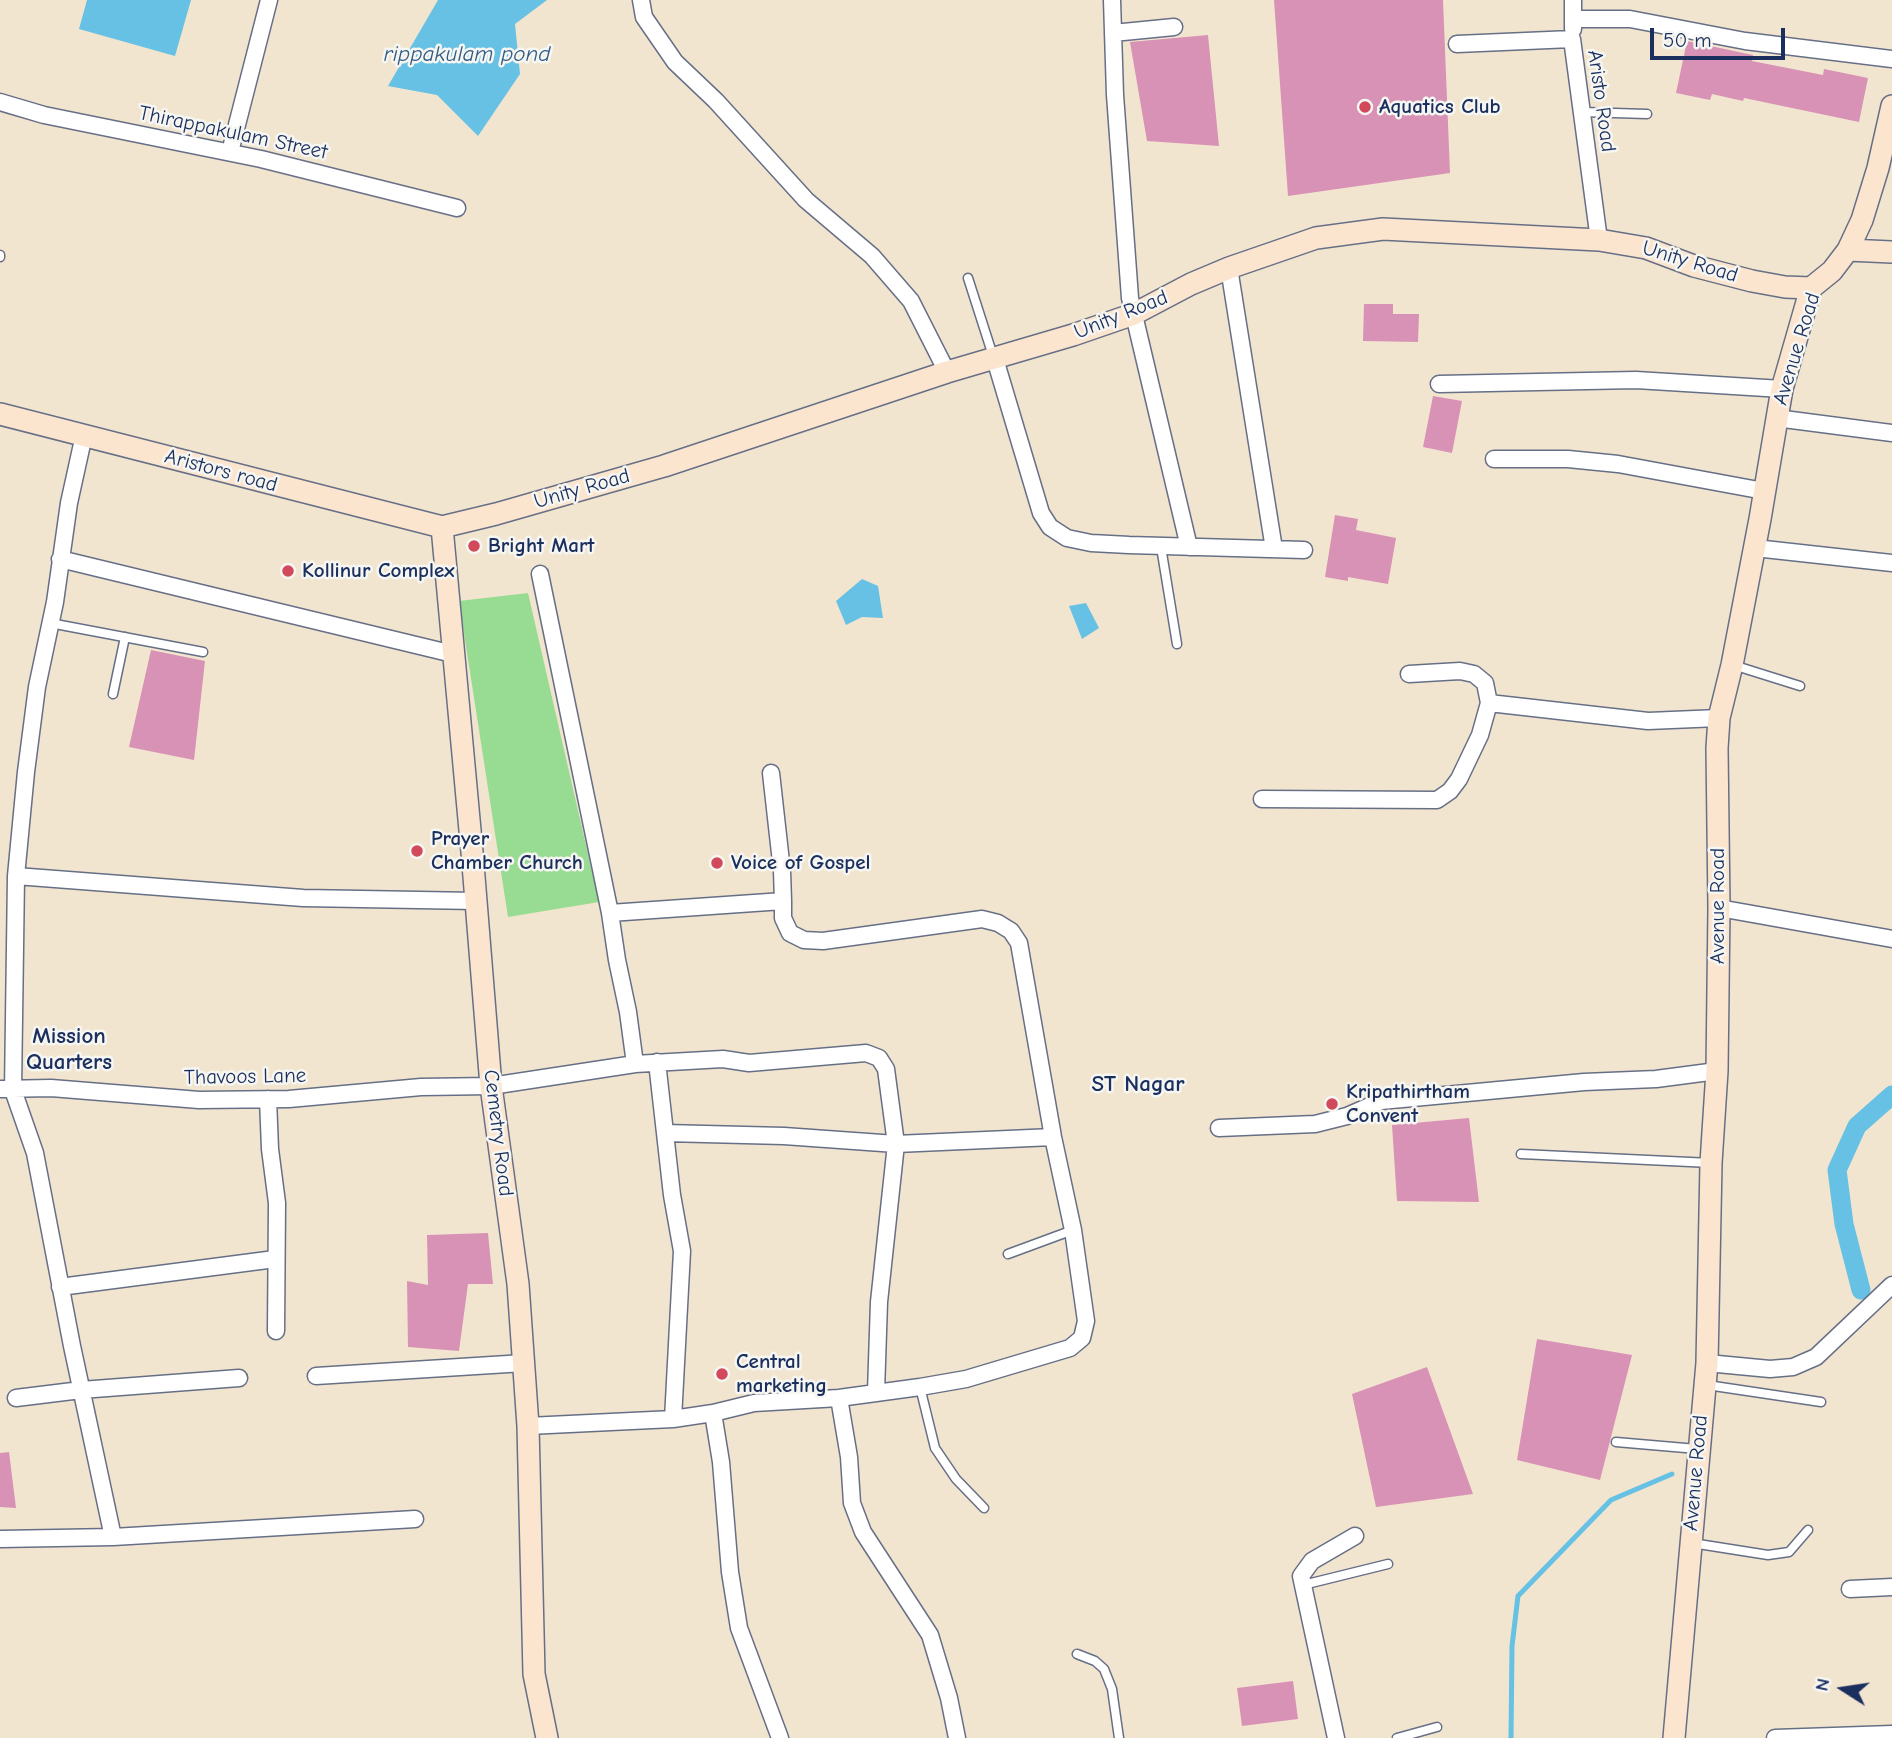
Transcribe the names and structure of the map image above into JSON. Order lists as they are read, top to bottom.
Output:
{
  "streets": {
    "street": [
      "Aristo Road",
      "Thirappakulam Street",
      "Unity Road",
      "Avenue Road",
      "Aristors road",
      "Thavoos Lane",
      "Cemetry Road"
    ]
  },
  "crossings": [
    ["Aristo Road", "Unity Road"],
    ["Unity Road", "Avenue Road"],
    ["Unity Road", "Aristors road"],
    ["Unity Road", "Cemetry Road"],
    ["Aristors road", "Cemetry Road"],
    ["Thavoos Lane", "Cemetry Road"]
  ],
  "districts": ["Mission Quarters", "ST Nagar"],
  "water": ["rippakulam pond"],
  "places": [
    "Aquatics Club",
    "Bright Mart",
    "Kollinur Complex",
    "Prayer Chamber Church",
    "Voice of Gospel",
    "Kripathirtham Convent",
    "Central marketing"
  ],
  "scale_bar": "50 m",
  "north": "left"
}
